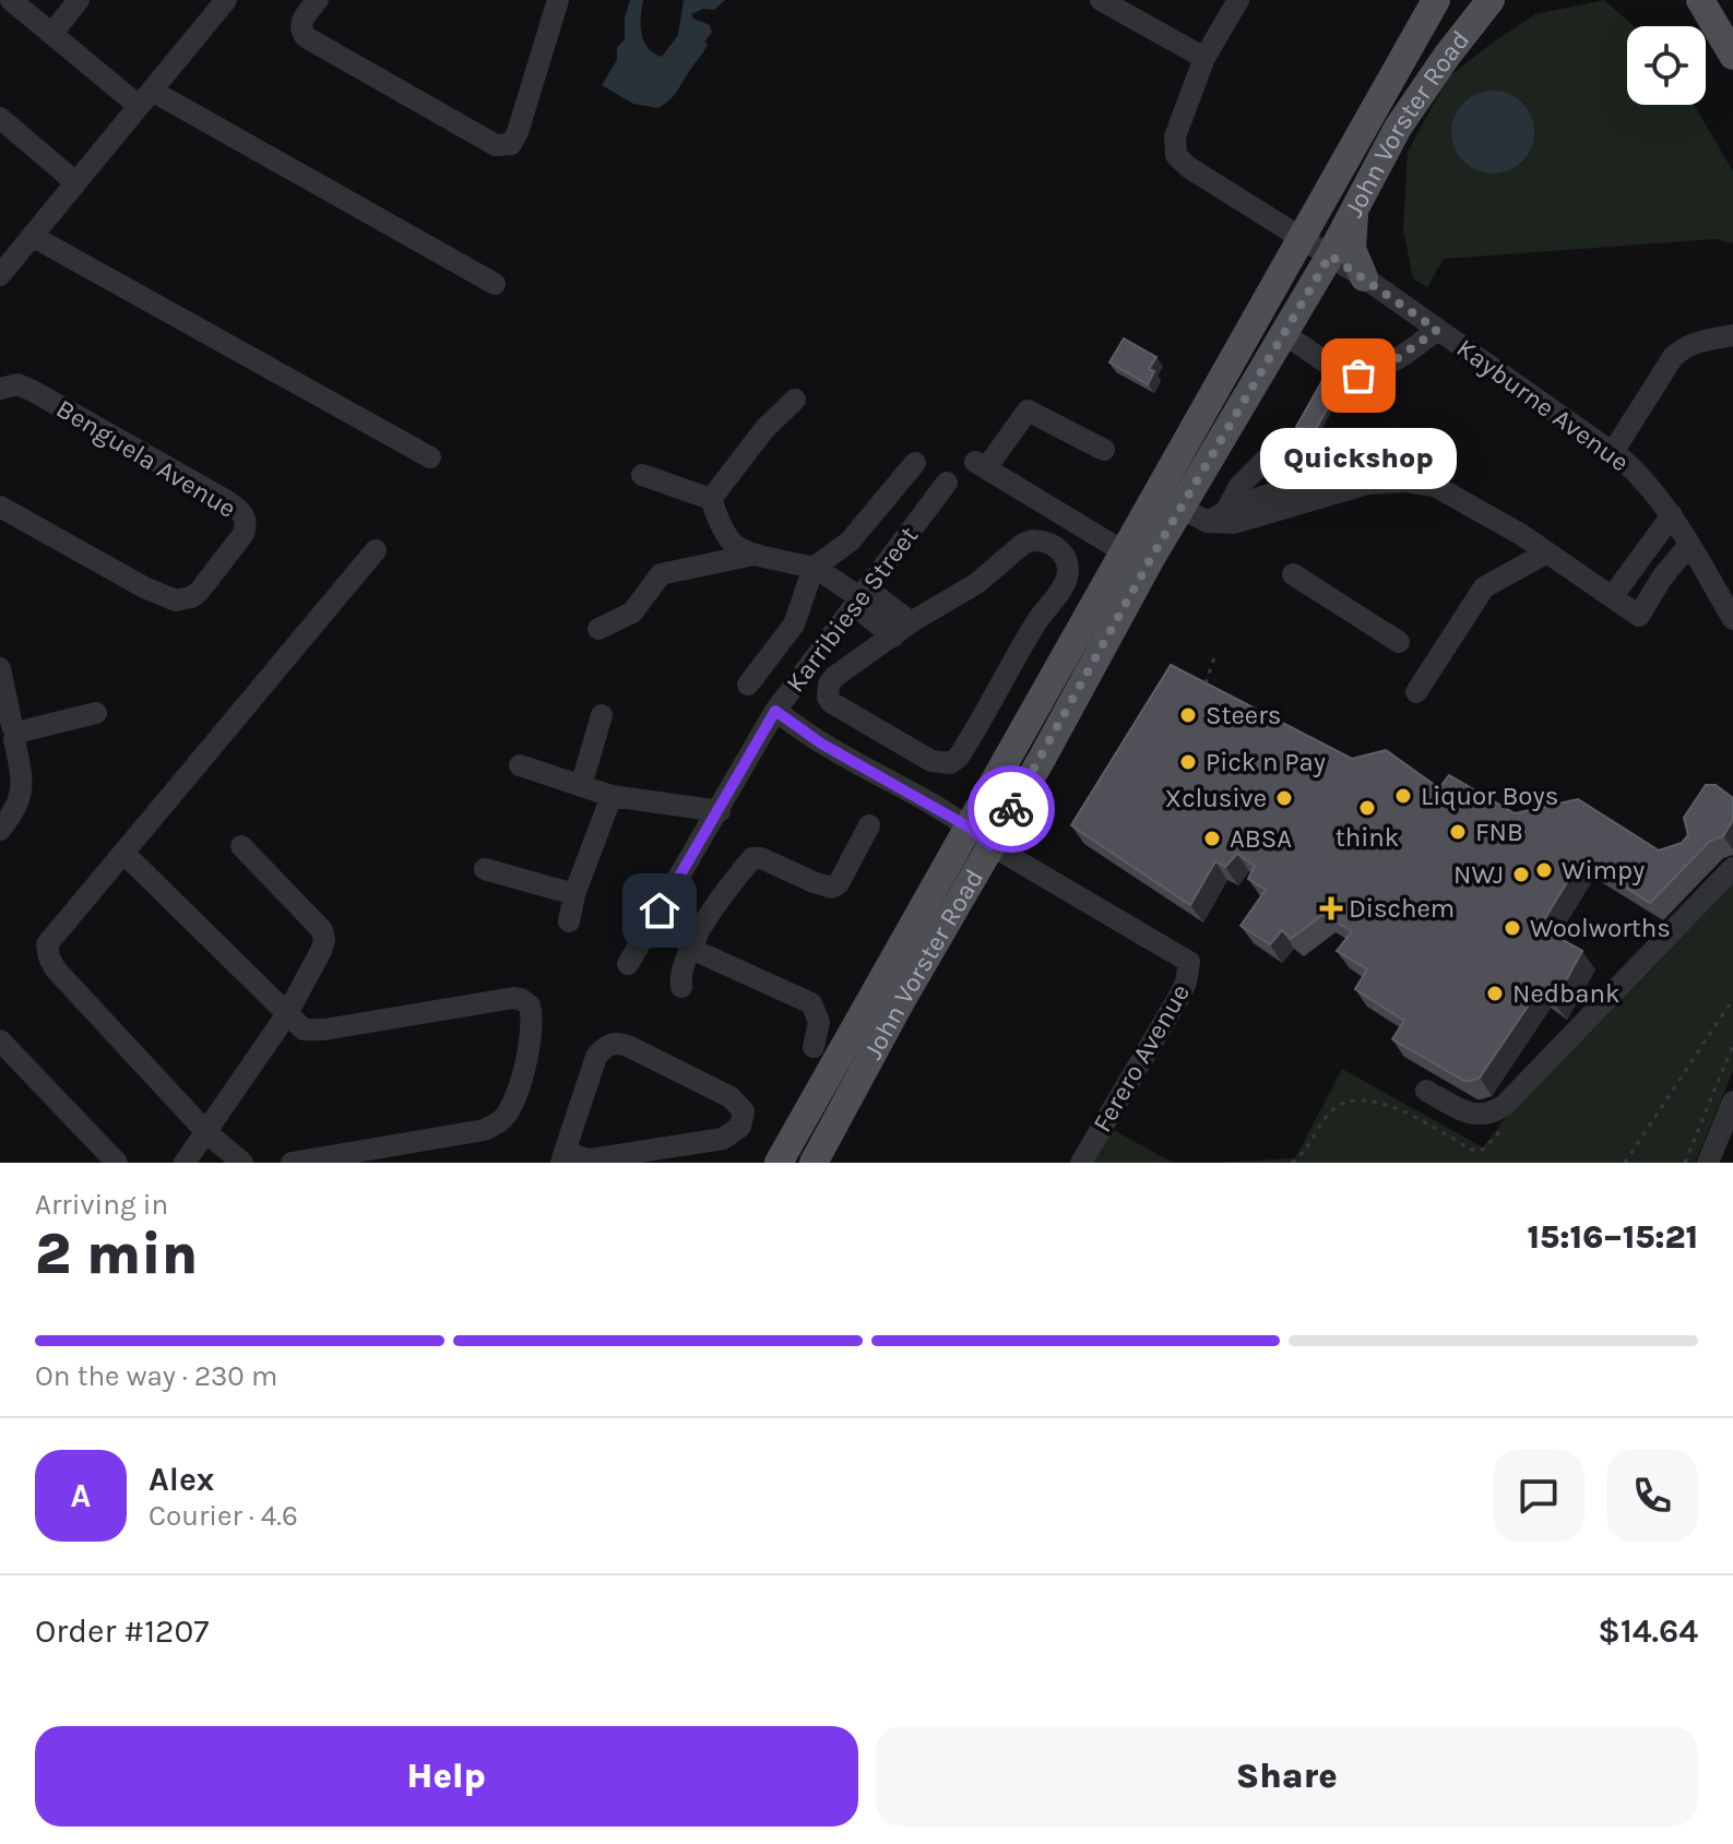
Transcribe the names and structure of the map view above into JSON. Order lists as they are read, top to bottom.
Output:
{
  "streets": {
    "main road": ["John Vorster Road"],
    "street": [
      "Kayburne Avenue",
      "Benguela Avenue",
      "Karribiese Street",
      "Ferero Avenue"
    ]
  },
  "crossings": [
    ["John Vorster Road", "Kayburne Avenue"],
    ["John Vorster Road", "Ferero Avenue"],
    ["Karribiese Street", "Ferero Avenue"]
  ],
  "places": {
    "other": [
      "Quickshop",
      "Steers",
      "Pick n Pay",
      "Liquor Boys",
      "Xclusive",
      "think",
      "FNB",
      "ABSA",
      "Wimpy",
      "NWJ",
      "Woolworths",
      "Nedbank"
    ],
    "health": ["Dischem"]
  },
  "page": {
    "bubble": "Quickshop",
    "heading": ["2 min", "Arriving in", "15:16–15:21"],
    "panel": [
      "Alex",
      "Courier · 4.6",
      "Order #1207",
      "$14.64"
    ],
    "bar": "On the way · 230 m",
    "round": "A",
    "buttons": ["Help", "Share"]
  }
}
